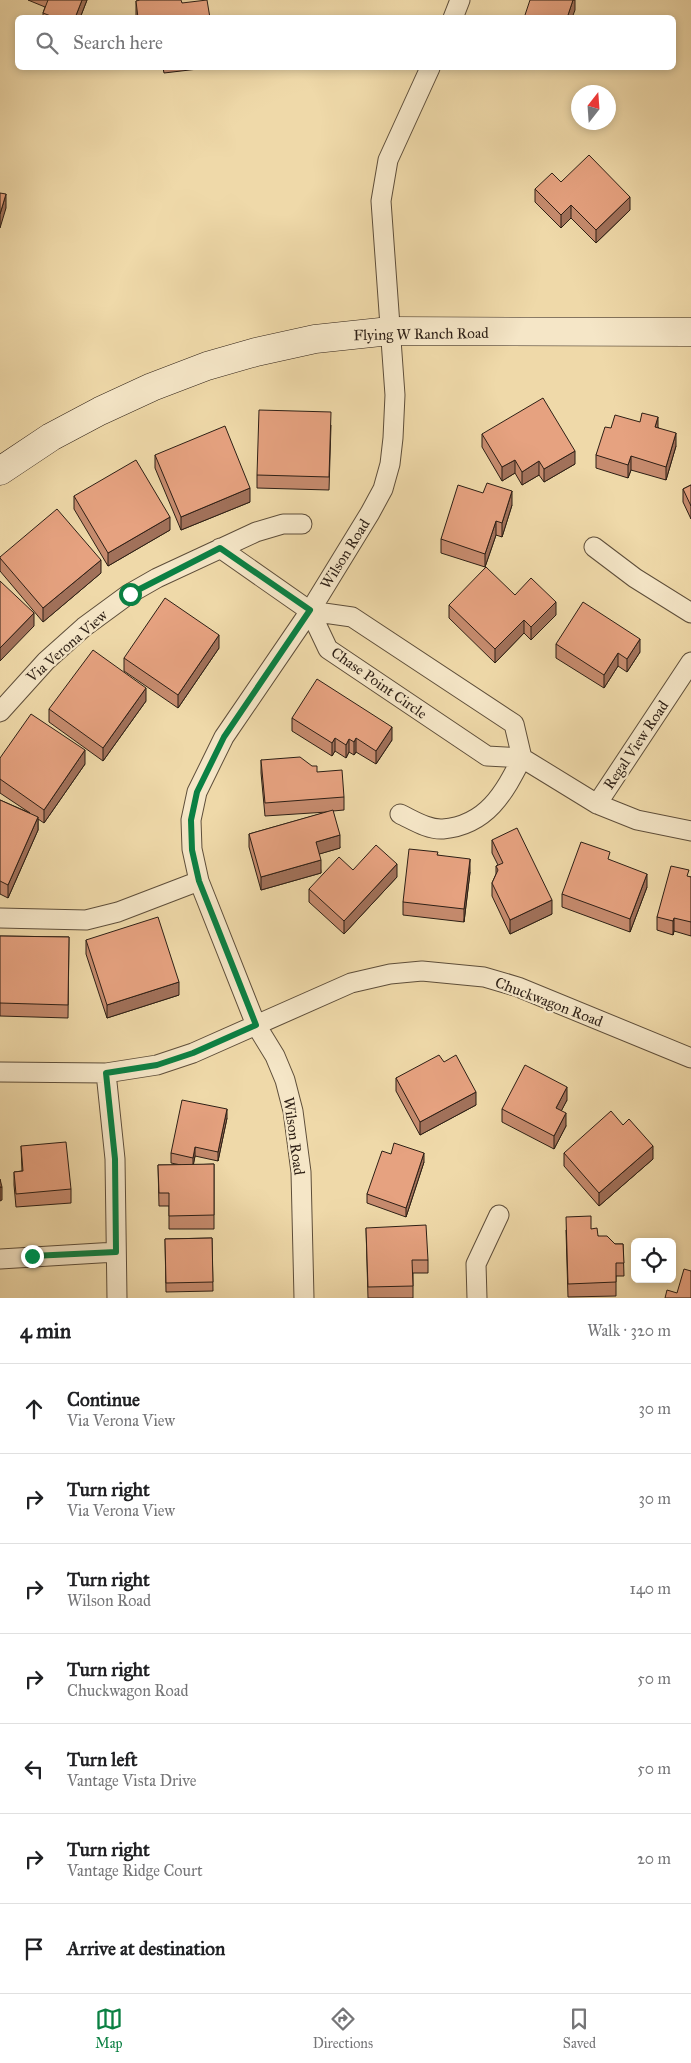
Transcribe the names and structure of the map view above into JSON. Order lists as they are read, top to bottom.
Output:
{
  "streets": {
    "street": [
      "Flying W Ranch Road",
      "Wilson Road",
      "Via Verona View",
      "Chase Point Circle",
      "Regal View Road",
      "Chuckwagon Road"
    ]
  },
  "crossings": [
    ["Flying W Ranch Road", "Wilson Road"],
    ["Wilson Road", "Chase Point Circle"],
    ["Wilson Road", "Chuckwagon Road"],
    ["Chase Point Circle", "Regal View Road"]
  ],
  "north": "top",
  "page": {
    "search": "Search here",
    "heading": ["4 min", "Walk · 320 m"],
    "list": [
      ["Continue", "Via Verona View", "30 m"],
      ["Turn right", "Via Verona View", "30 m"],
      ["Turn right", "Wilson Road", "140 m"],
      ["Turn right", "Chuckwagon Road", "50 m"],
      ["Turn left", "Vantage Vista Drive", "50 m"],
      ["Turn right", "Vantage Ridge Court", "20 m"],
      "Arrive at destination"
    ],
    "nav": ["Map", "Directions", "Saved"]
  }
}
